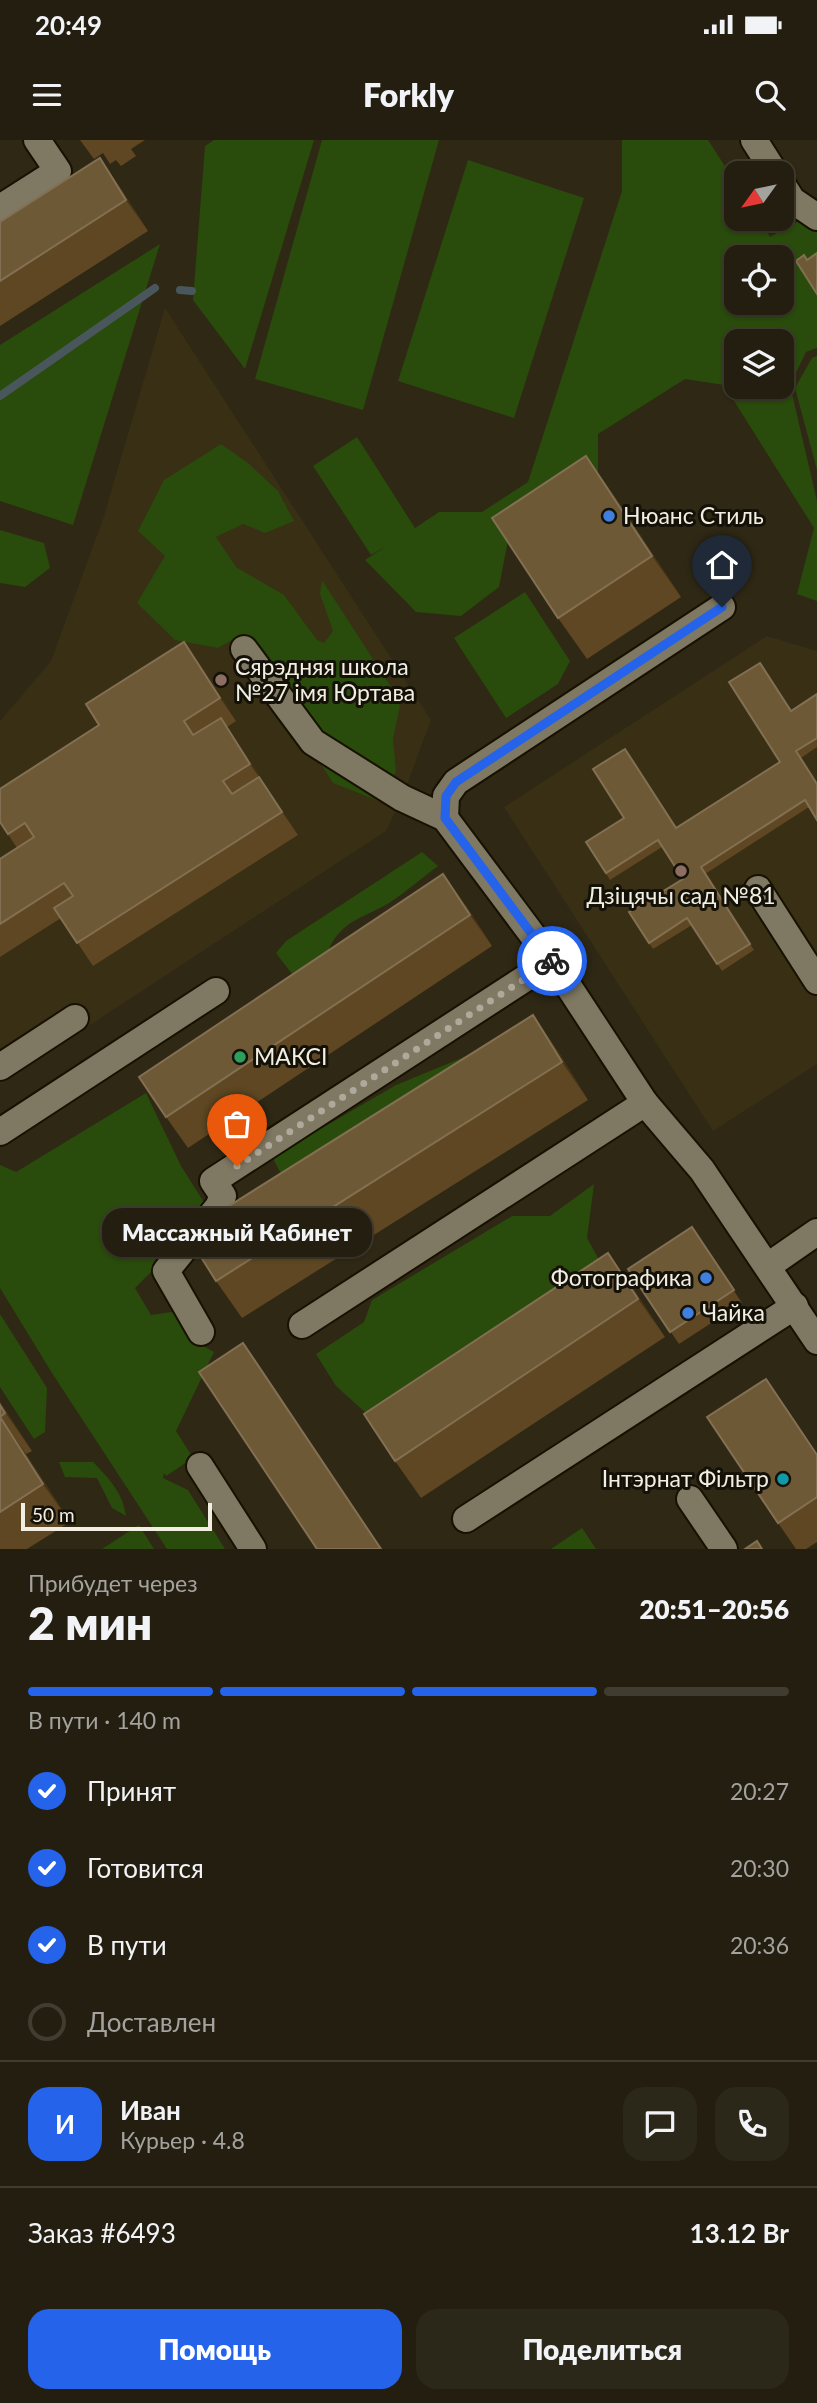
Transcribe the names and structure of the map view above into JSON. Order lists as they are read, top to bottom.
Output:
{
  "places": [
    "Нюанс Стиль",
    "Сярэдняя школа №27 імя Юртава",
    "Дзіцячы сад №81",
    "МАКСІ",
    "Массажный Кабинет",
    "Фотографика",
    "Чайка",
    "Інтэрнат Фільтр"
  ],
  "scale_bar": "50 m",
  "north": "bottom left",
  "page": {
    "status": "20:49",
    "header": "Forkly",
    "bubble": "Массажный Кабинет",
    "scale": "50 m",
    "heading": ["2 мин", "Прибудет через", "20:51–20:56"],
    "panel": [
      "Иван",
      "Курьер · 4.8",
      "Заказ #6493",
      "13.12 Br"
    ],
    "bar": "В пути · 140 m",
    "list": [
      ["Принят", "20:27"],
      ["Готовится", "20:30"],
      ["В пути", "20:36"],
      "Доставлен"
    ],
    "round": "И",
    "buttons": ["Помощь", "Поделиться"]
  }
}
